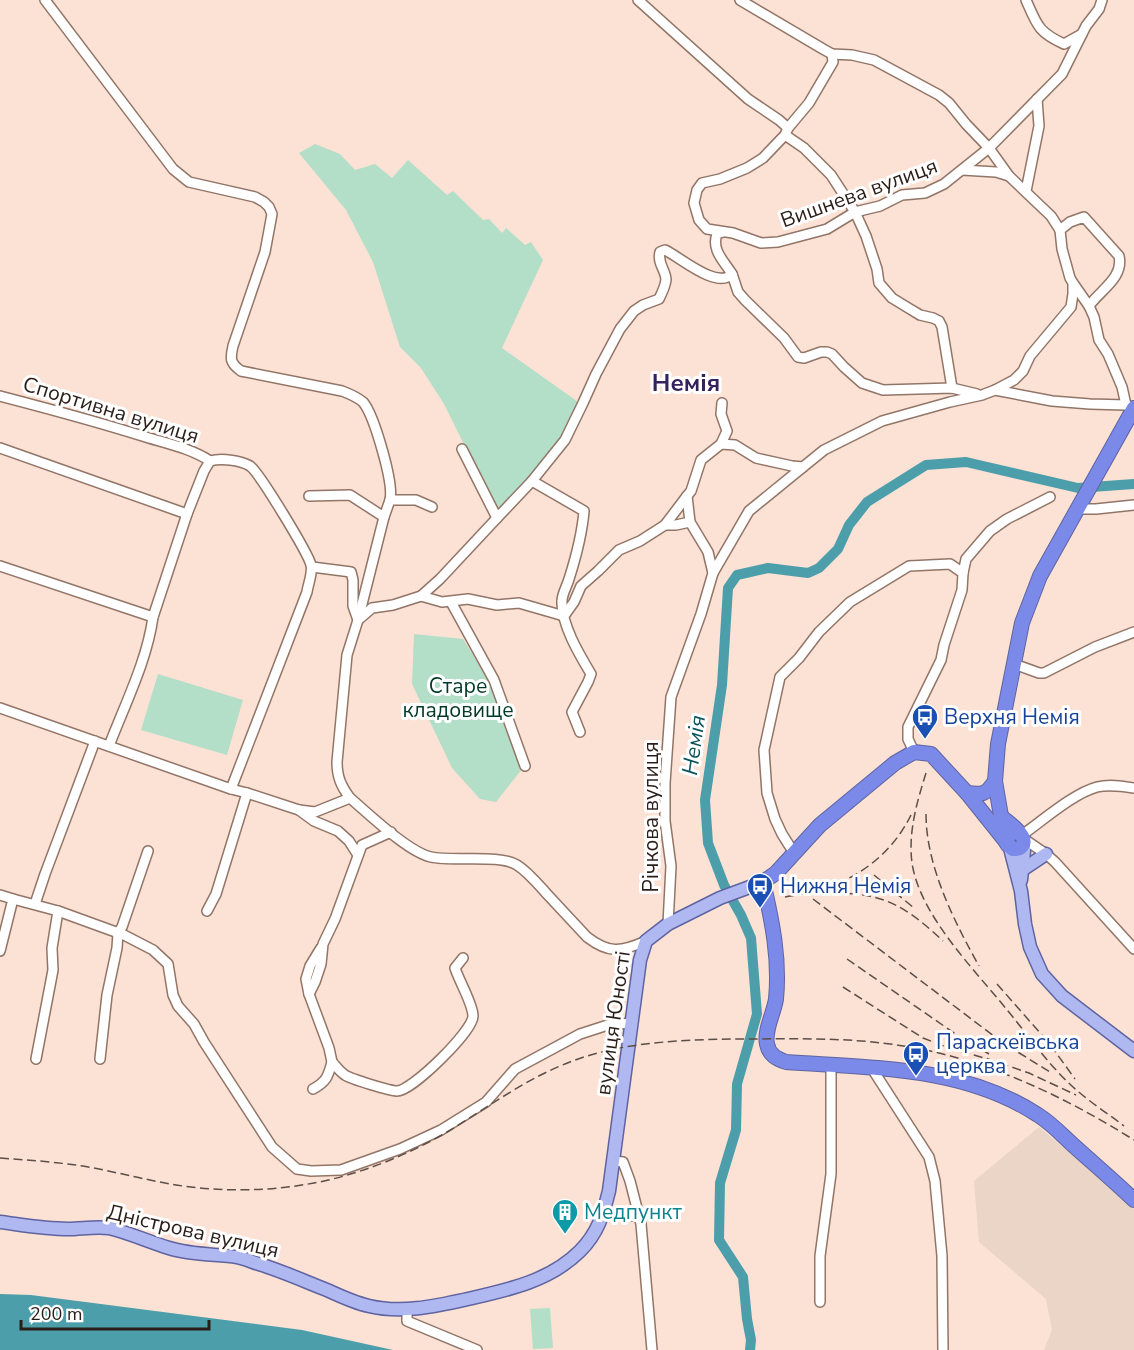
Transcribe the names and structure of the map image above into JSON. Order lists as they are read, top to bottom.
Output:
{
  "streets": {
    "main road": ["вулиця Юності", "Дністрова вулиця"],
    "street": ["Вишнева вулиця", "Спортивна вулиця", "Річкова вулиця"]
  },
  "crossings": [
    ["Річкова вулиця", "вулиця Юності"],
    ["вулиця Юності", "Дністрова вулиця"]
  ],
  "districts": ["Немія"],
  "water": ["Немія"],
  "parks": ["Старе кладовище"],
  "places": {
    "bus stop": ["Верхня Немія", "Нижня Немія", "Параскеївська церква"],
    "building": ["Медпункт"]
  },
  "scale_bar": "200 m"
}
